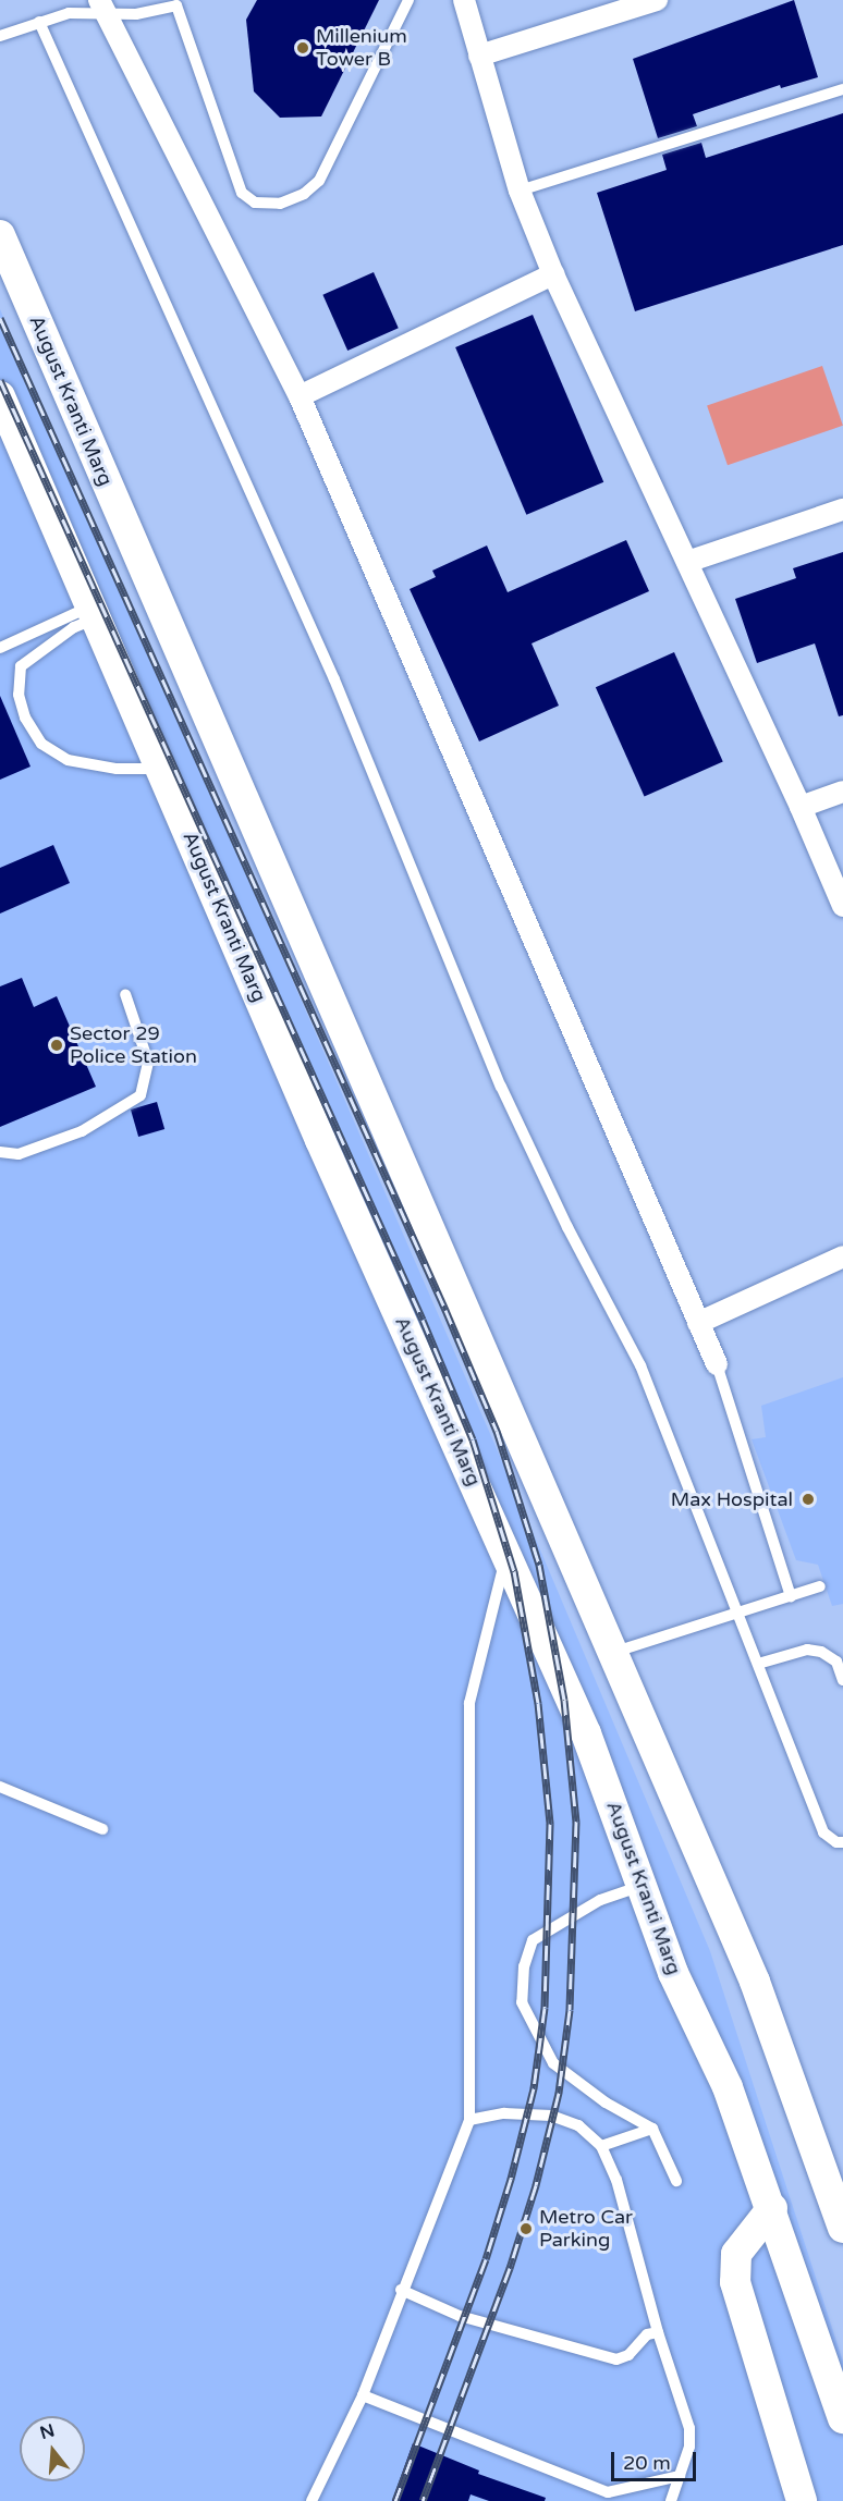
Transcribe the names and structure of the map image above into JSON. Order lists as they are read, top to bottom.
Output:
{
  "streets": {
    "main road": ["August Kranti Marg"]
  },
  "places": [
    "Millenium Tower B",
    "Sector 29 Police Station",
    "Max Hospital",
    "Metro Car Parking"
  ],
  "scale_bar": "20 m",
  "north": "top"
}
